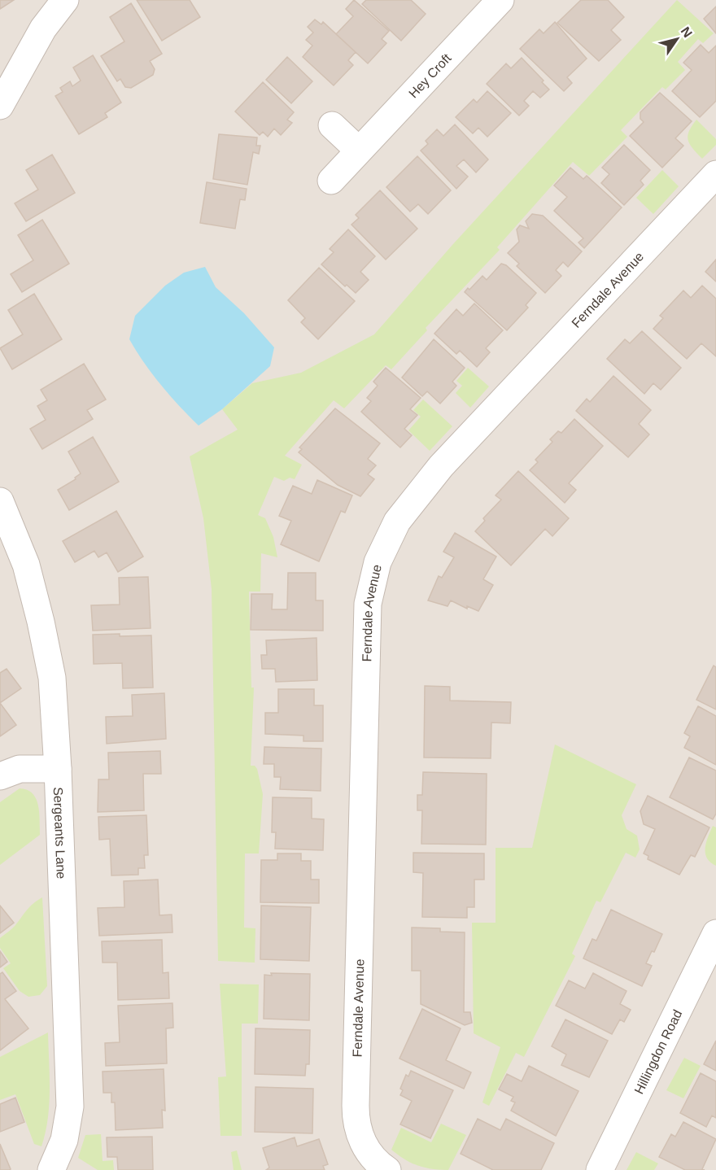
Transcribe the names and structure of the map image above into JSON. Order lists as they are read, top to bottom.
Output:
{
  "streets": {
    "street": [
      "Hey Croft",
      "Ferndale Avenue",
      "Sergeants Lane",
      "Hillingdon Road"
    ]
  },
  "north": "top right"
}
